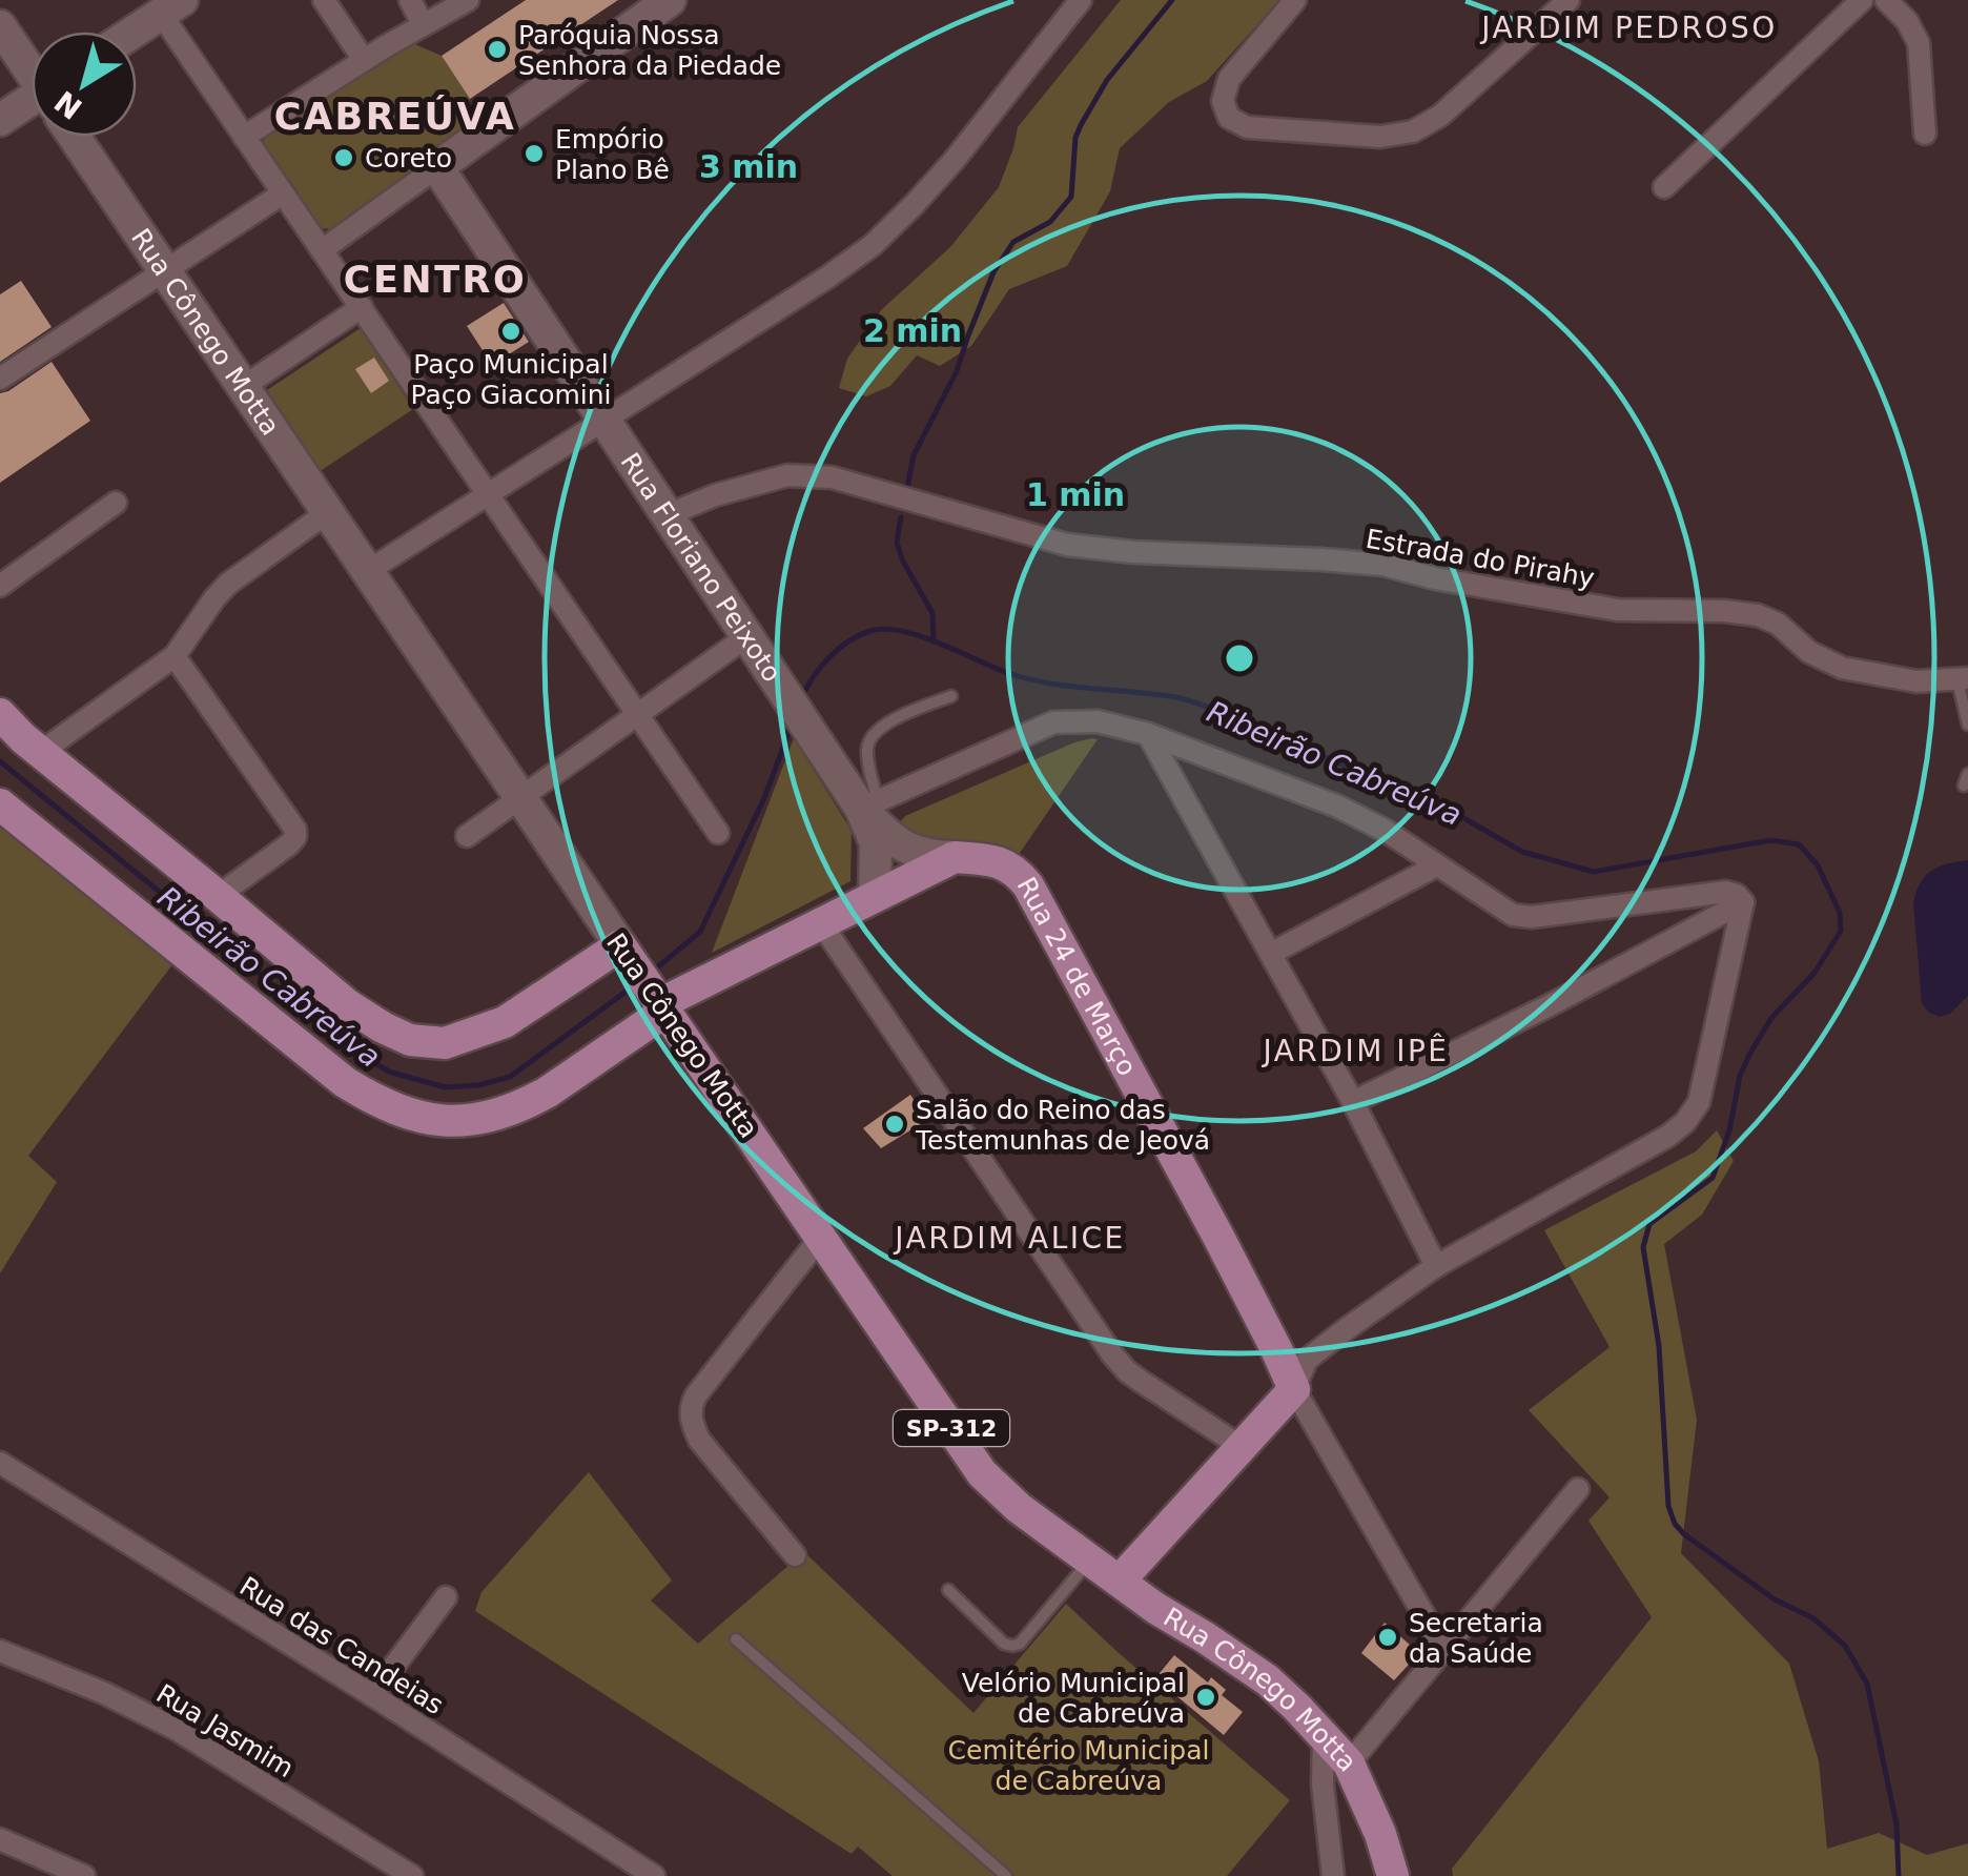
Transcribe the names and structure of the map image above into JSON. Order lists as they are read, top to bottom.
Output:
{
  "streets": {
    "main road": ["Rua Cônego Motta", "Rua 24 de Março", "SP-312"],
    "street": [
      "Estrada do Pirahy",
      "Rua Floriano Peixoto",
      "Rua das Candeias",
      "Rua Jasmim"
    ]
  },
  "crossings": [
    ["Rua Cônego Motta", "Rua 24 de Março"],
    ["Estrada do Pirahy", "Rua Floriano Peixoto"]
  ],
  "districts": [
    "JARDIM PEDROSO",
    "CABREÚVA",
    "CENTRO",
    "JARDIM IPÊ",
    "JARDIM ALICE"
  ],
  "water": ["Ribeirão Cabreúva"],
  "parks": ["Cemitério Municipal de Cabreúva"],
  "places": [
    "Paróquia Nossa Senhora da Piedade",
    "Empório Plano Bê",
    "Coreto",
    "Paço Municipal Paço Giacomini",
    "Salão do Reino das Testemunhas de Jeová",
    "Secretaria da Saúde",
    "Velório Municipal de Cabreúva"
  ],
  "north": "bottom left",
  "rings": ["3 min", "2 min", "1 min"]
}
